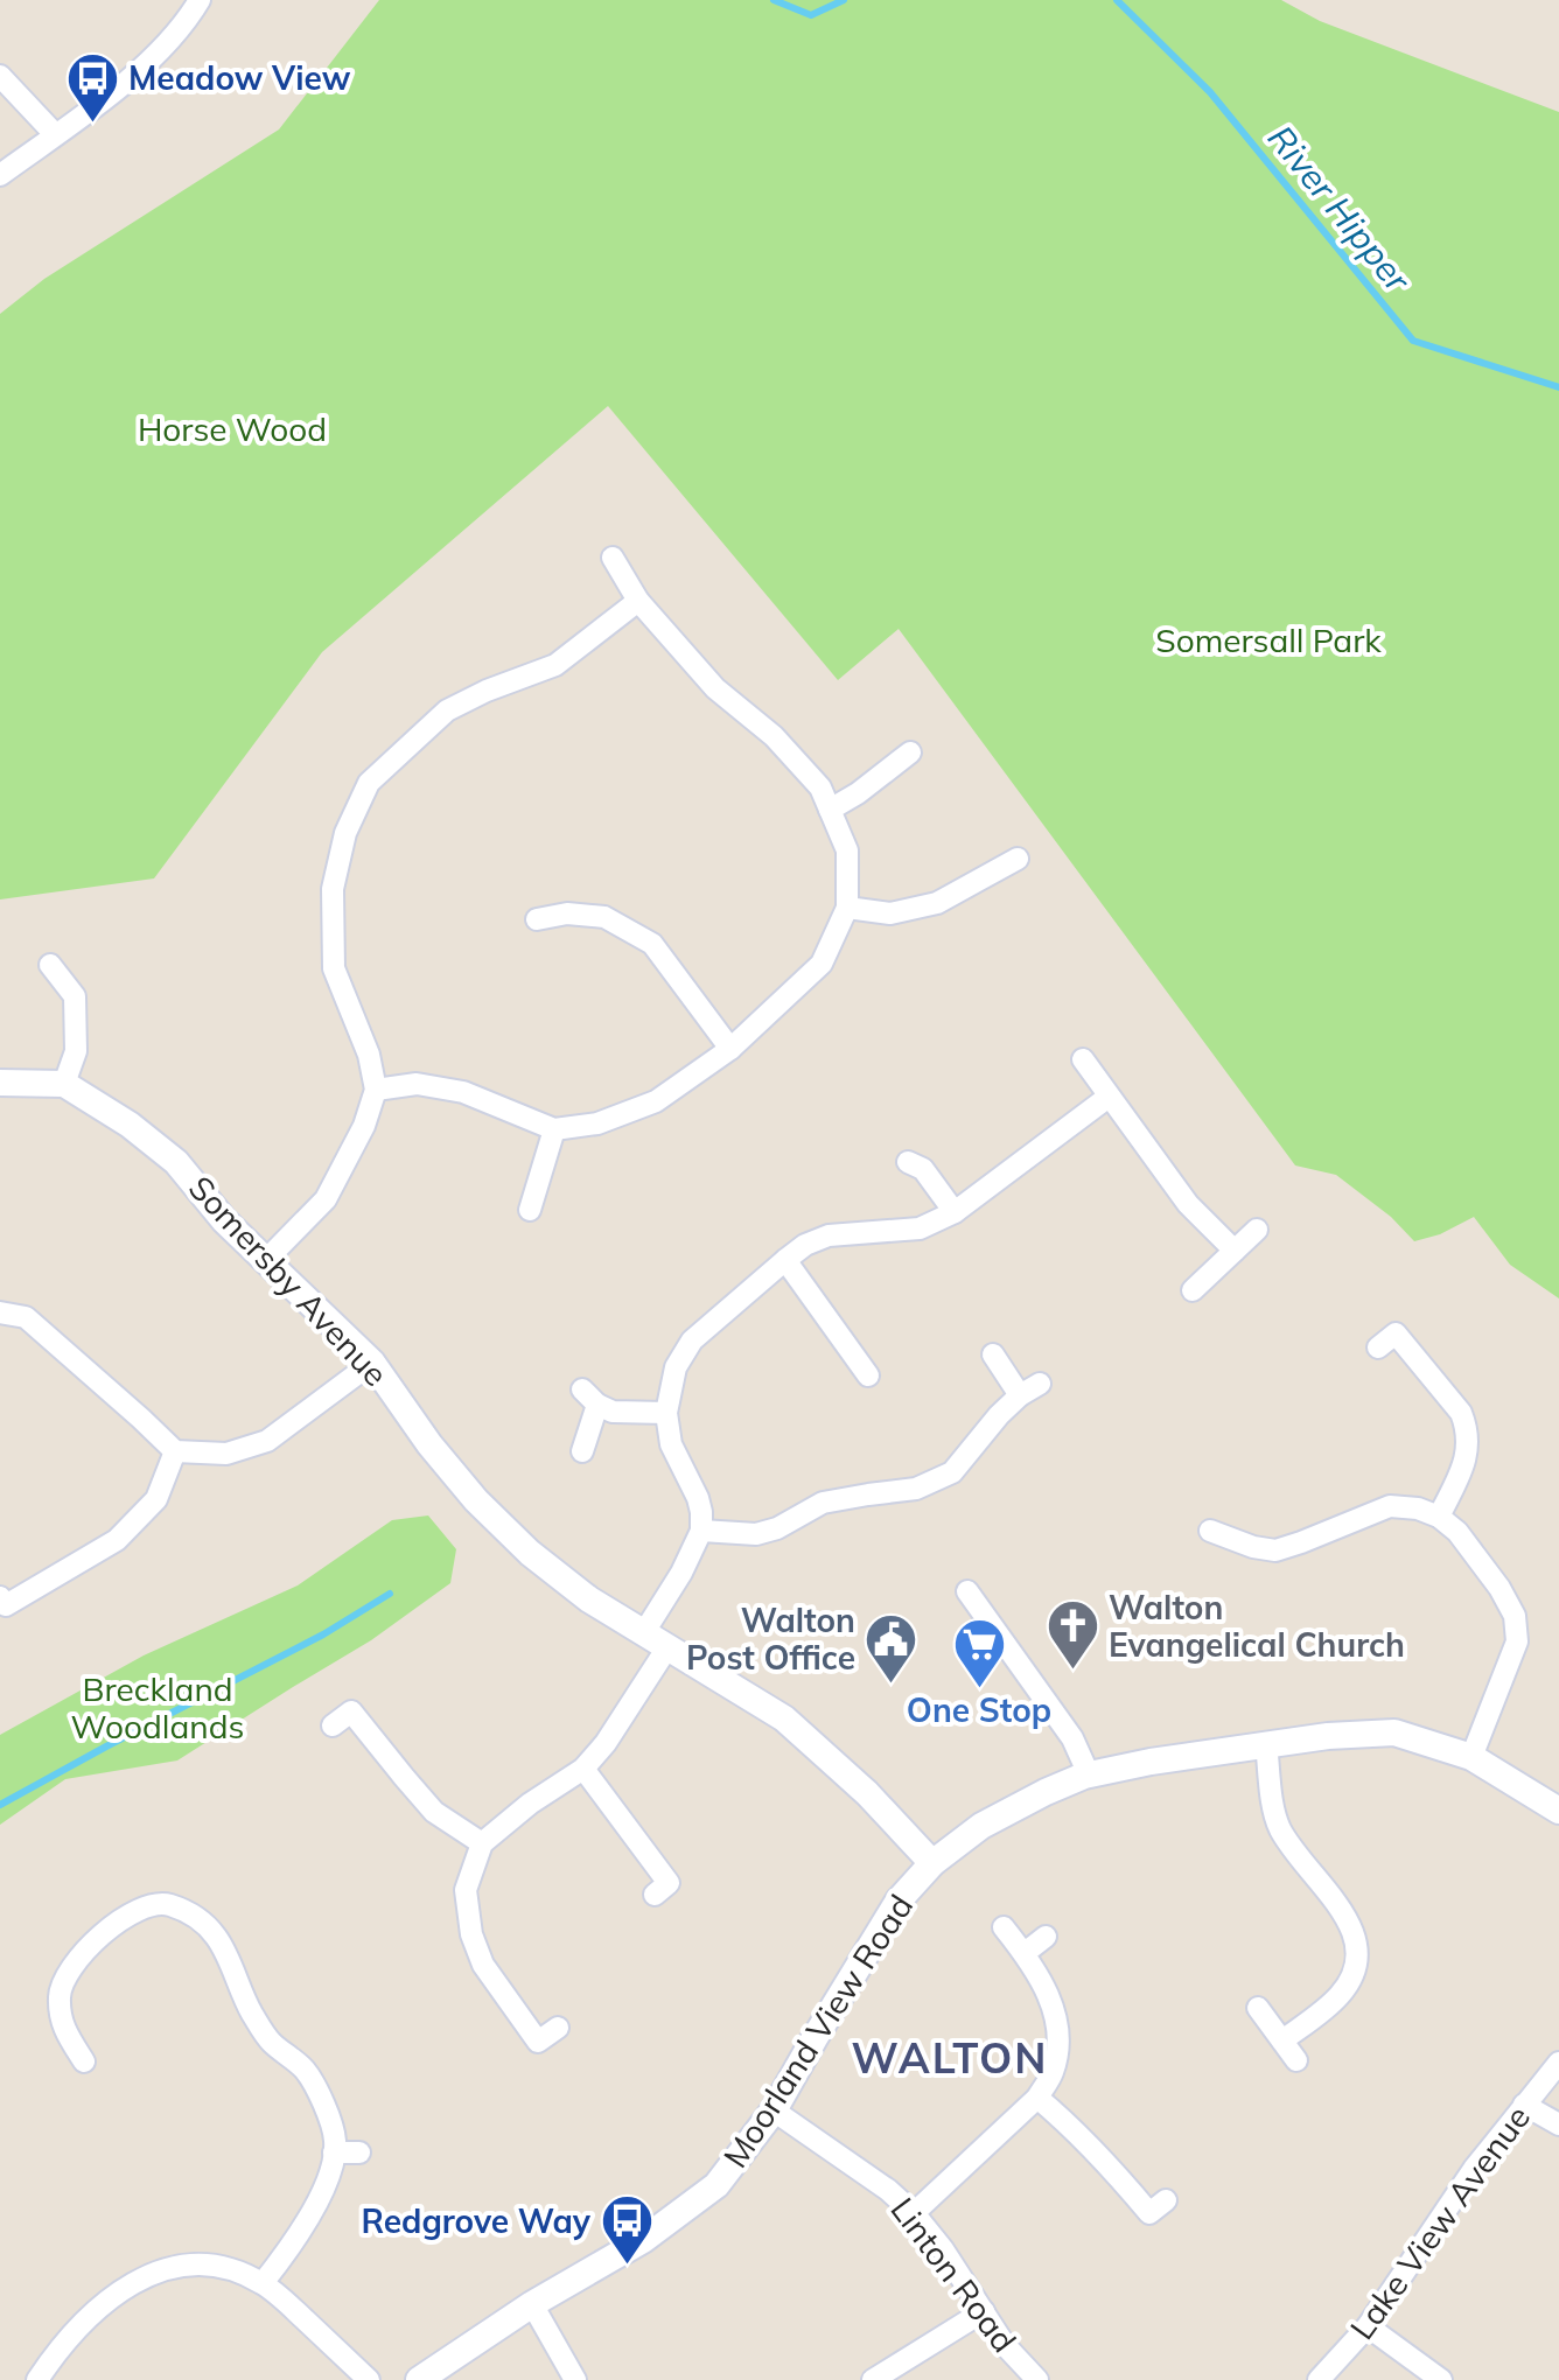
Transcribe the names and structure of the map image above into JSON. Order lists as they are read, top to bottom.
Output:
{
  "streets": {
    "street": [
      "Somersby Avenue",
      "Moorland View Road",
      "Lake View Avenue",
      "Linton Road"
    ]
  },
  "crossings": [
    ["Somersby Avenue", "Moorland View Road"],
    ["Moorland View Road", "Linton Road"]
  ],
  "districts": ["WALTON"],
  "water": ["River Hipper"],
  "parks": ["Horse Wood", "Somersall Park", "Breckland Woodlands"],
  "places": {
    "bus stop": ["Meadow View", "Redgrove Way"],
    "church": ["Walton Evangelical Church"],
    "public building": ["Walton Post Office"],
    "supermarket": ["One Stop"]
  }
}
